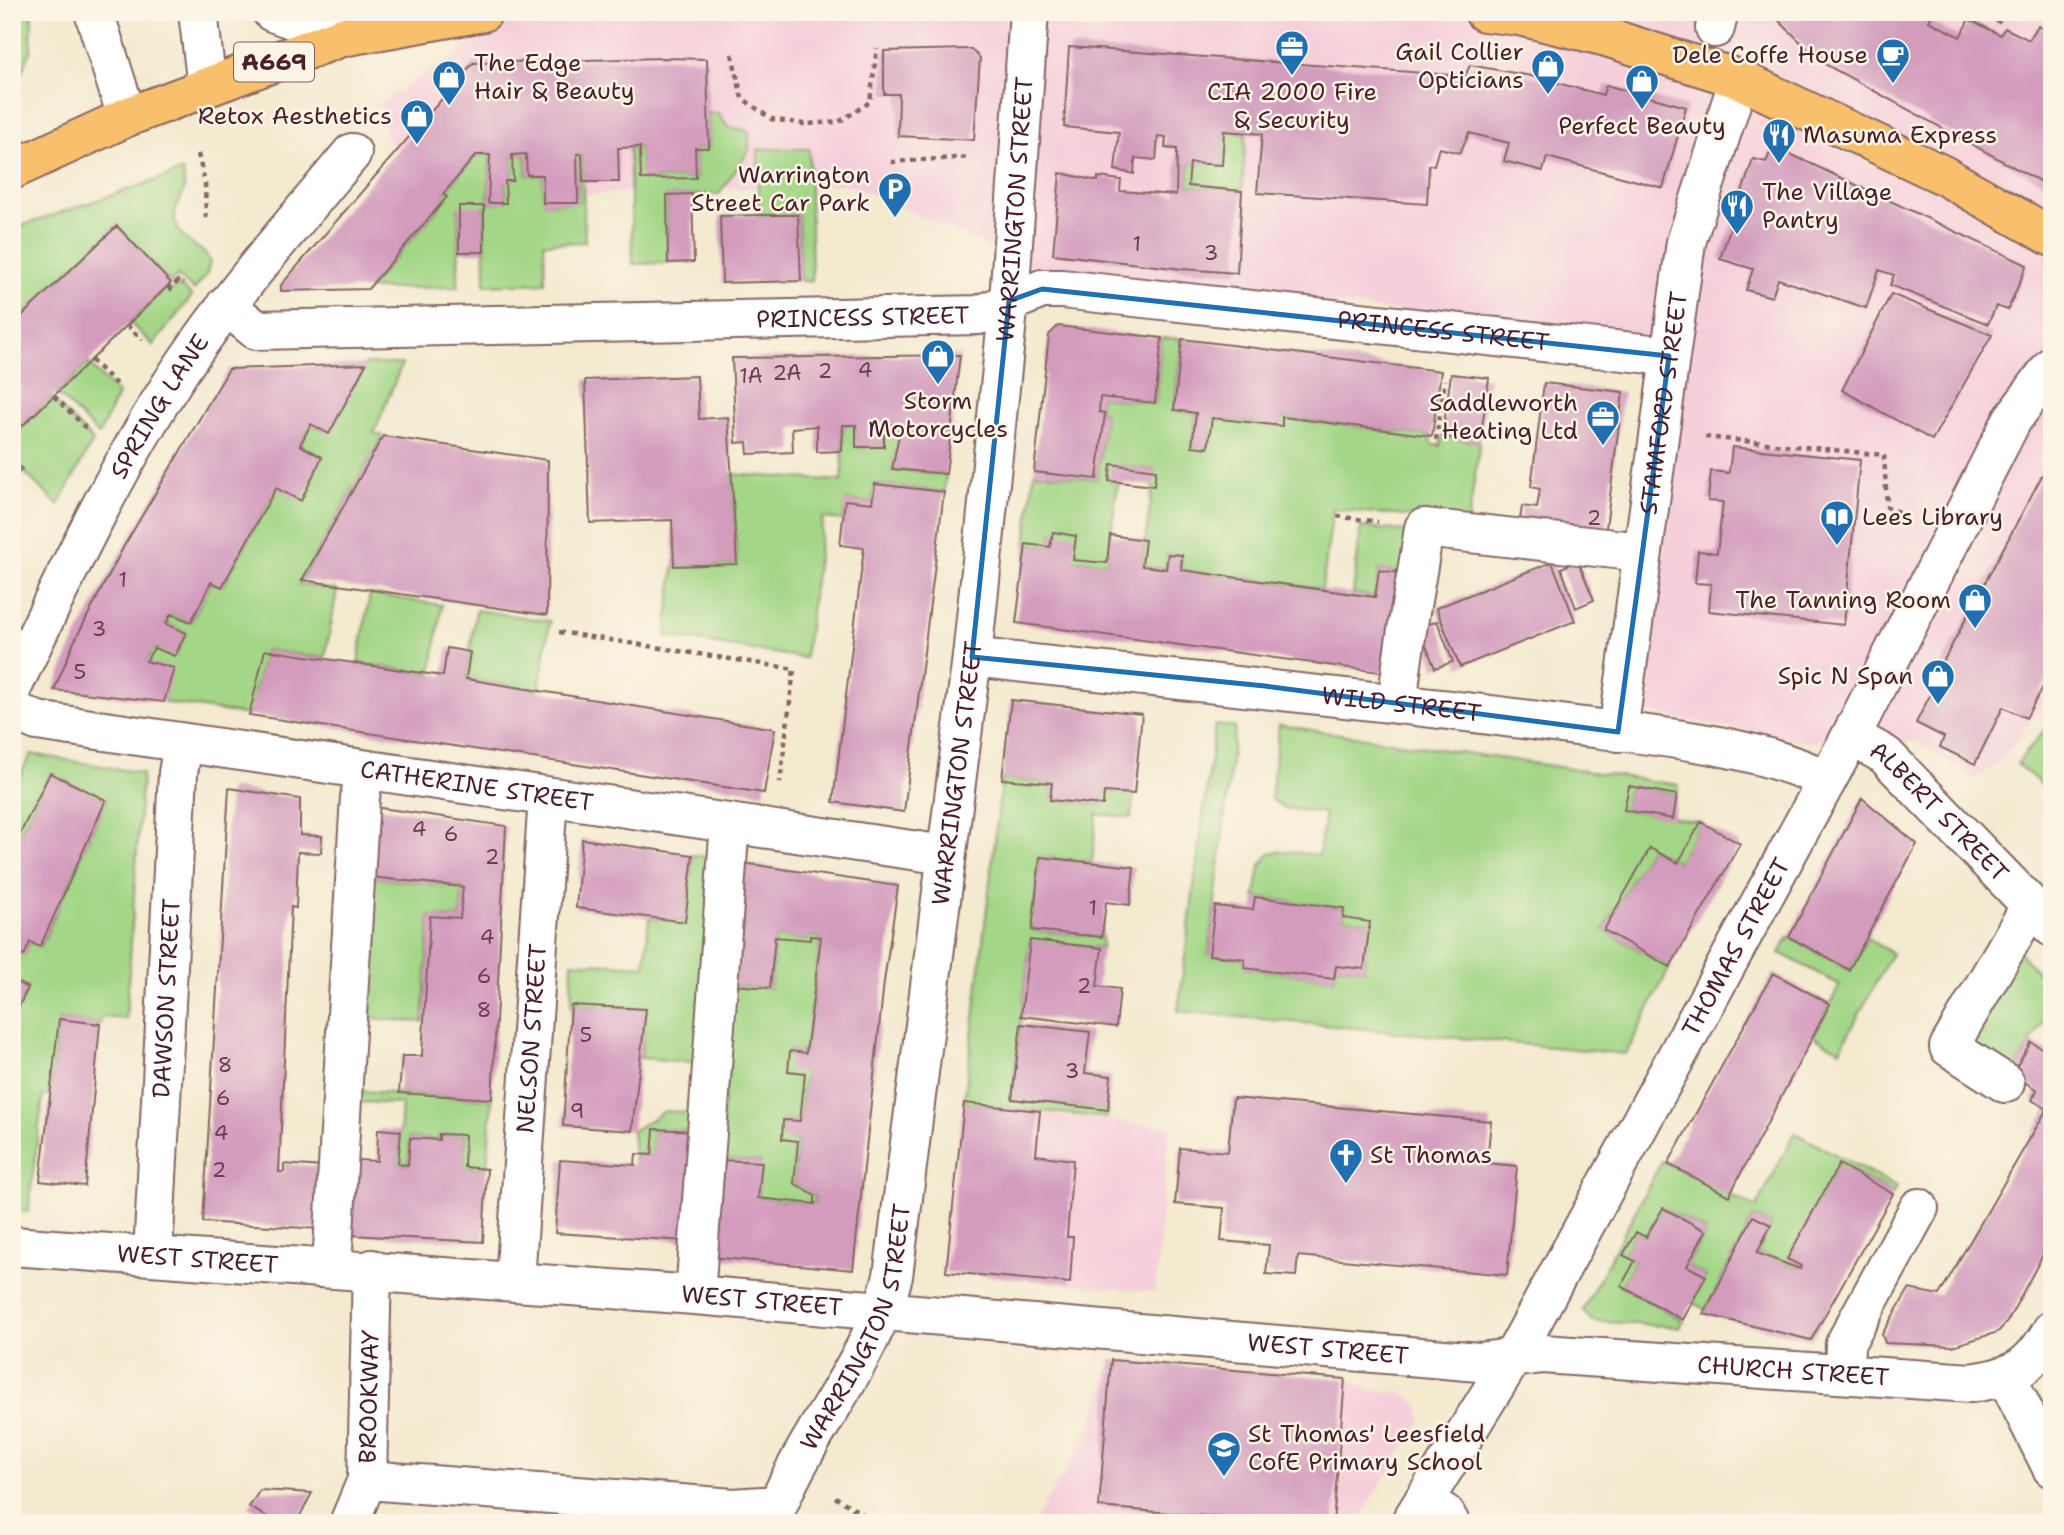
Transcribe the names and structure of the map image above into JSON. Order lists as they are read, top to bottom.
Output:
{
  "streets": {
    "main road": ["A669"],
    "street": [
      "WARRINGTON STREET",
      "PRINCESS STREET",
      "STAMFORD STREET",
      "SPRING LANE",
      "WILD STREET",
      "CATHERINE STREET",
      "ALBERT STREET",
      "THOMAS STREET",
      "DAWSON STREET",
      "NELSON STREET",
      "WEST STREET",
      "CHURCH STREET",
      "BROOKWAY"
    ]
  },
  "crossings": [
    ["WARRINGTON STREET", "PRINCESS STREET"],
    ["WARRINGTON STREET", "WILD STREET"],
    ["WARRINGTON STREET", "CATHERINE STREET"],
    ["WARRINGTON STREET", "WEST STREET"],
    ["PRINCESS STREET", "STAMFORD STREET"],
    ["PRINCESS STREET", "SPRING LANE"],
    ["STAMFORD STREET", "WILD STREET"],
    ["WILD STREET", "THOMAS STREET"],
    ["CATHERINE STREET", "DAWSON STREET"],
    ["CATHERINE STREET", "NELSON STREET"],
    ["ALBERT STREET", "THOMAS STREET"],
    ["THOMAS STREET", "WEST STREET"],
    ["THOMAS STREET", "CHURCH STREET"],
    ["DAWSON STREET", "WEST STREET"],
    ["NELSON STREET", "WEST STREET"],
    ["WEST STREET", "CHURCH STREET"],
    ["WEST STREET", "BROOKWAY"]
  ],
  "places": {
    "office": ["CIA 2000 Fire & Security", "Saddleworth Heating Ltd"],
    "cafe": ["Dele Coffe House"],
    "shop": [
      "Gail Collier Opticians",
      "The Edge Hair & Beauty",
      "Perfect Beauty",
      "Retox Aesthetics",
      "Storm Motorcycles",
      "The Tanning Room",
      "Spic N Span"
    ],
    "restaurant": ["Masuma Express", "The Village Pantry"],
    "parking": ["Warrington Street Car Park"],
    "library": ["Lees Library"],
    "church": ["St Thomas"],
    "school or university": ["St Thomas' Leesfield CofE Primary School"]
  },
  "house_numbers": [
    "1",
    "3",
    "4",
    "2",
    "2A",
    "1A",
    "2",
    "1",
    "3",
    "5",
    "4",
    "6",
    "2",
    "1",
    "4",
    "6",
    "2",
    "8",
    "5",
    "8",
    "3",
    "6",
    "9",
    "4",
    "2"
  ]
}
